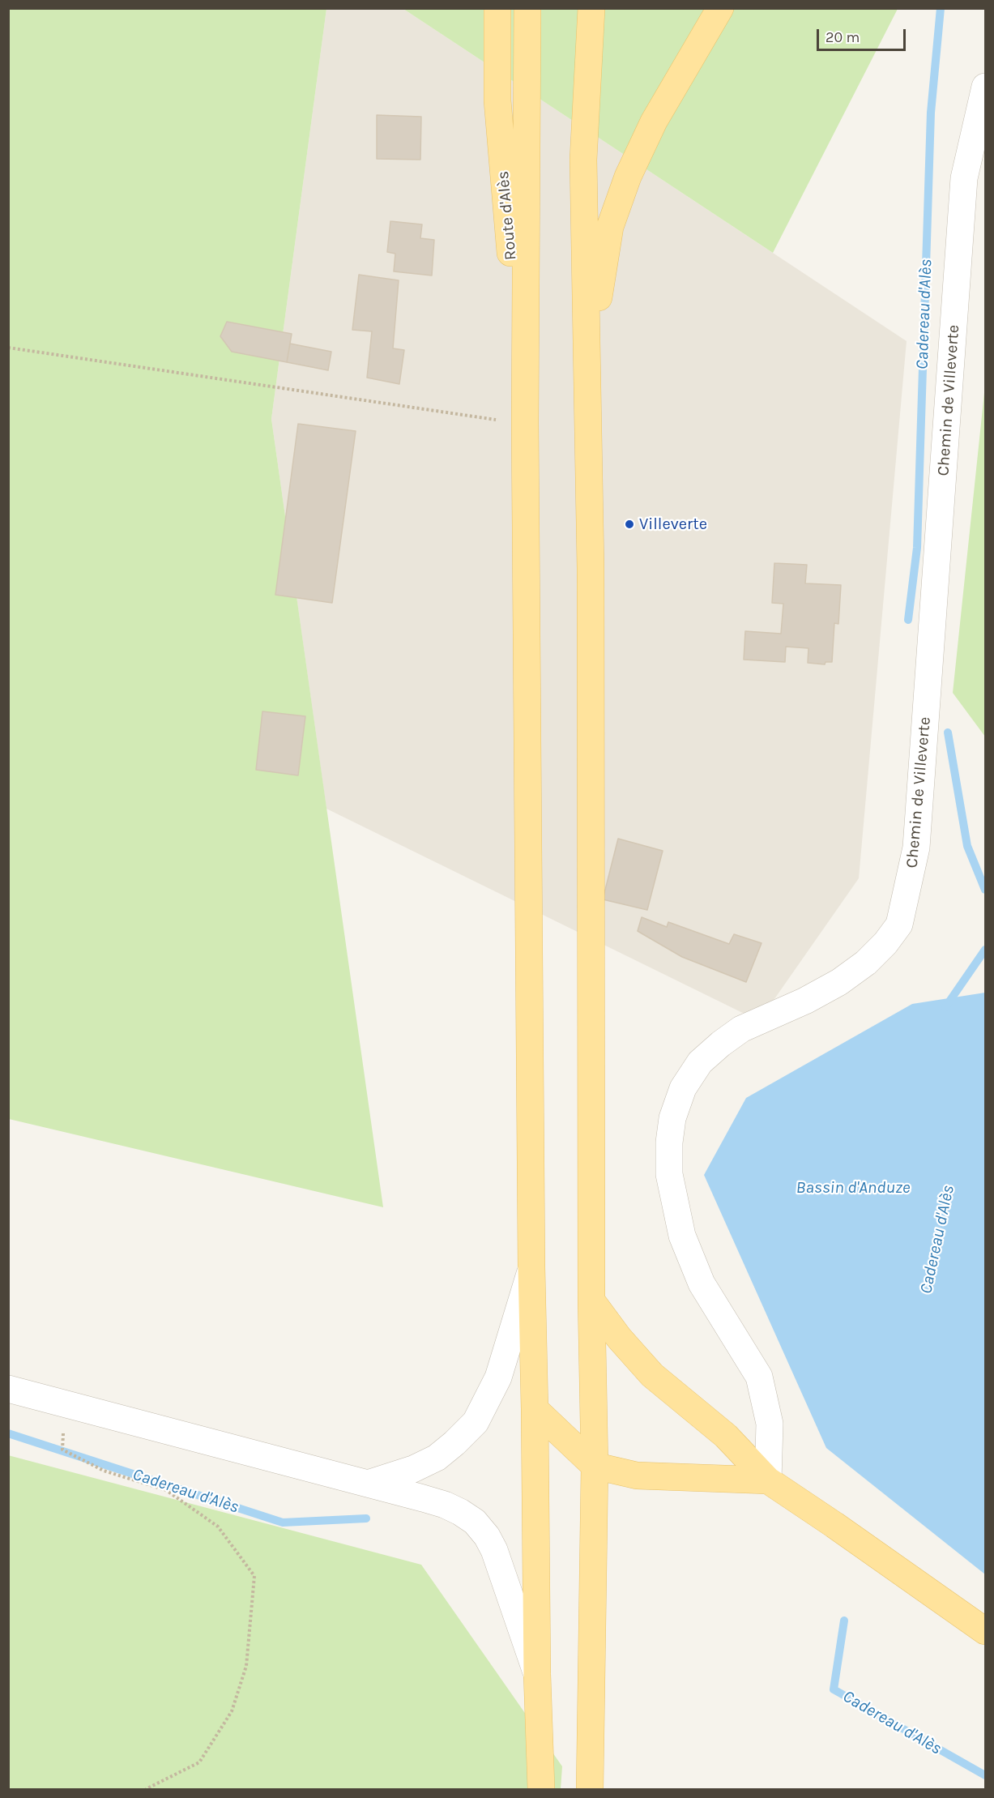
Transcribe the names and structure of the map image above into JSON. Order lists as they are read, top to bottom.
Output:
{
  "streets": {
    "main road": ["Route d'Alès"],
    "street": ["Chemin de Villeverte"]
  },
  "water": ["Cadereau d'Alès", "Bassin d'Anduze"],
  "places": ["Villeverte"],
  "scale_bar": "20 m"
}
